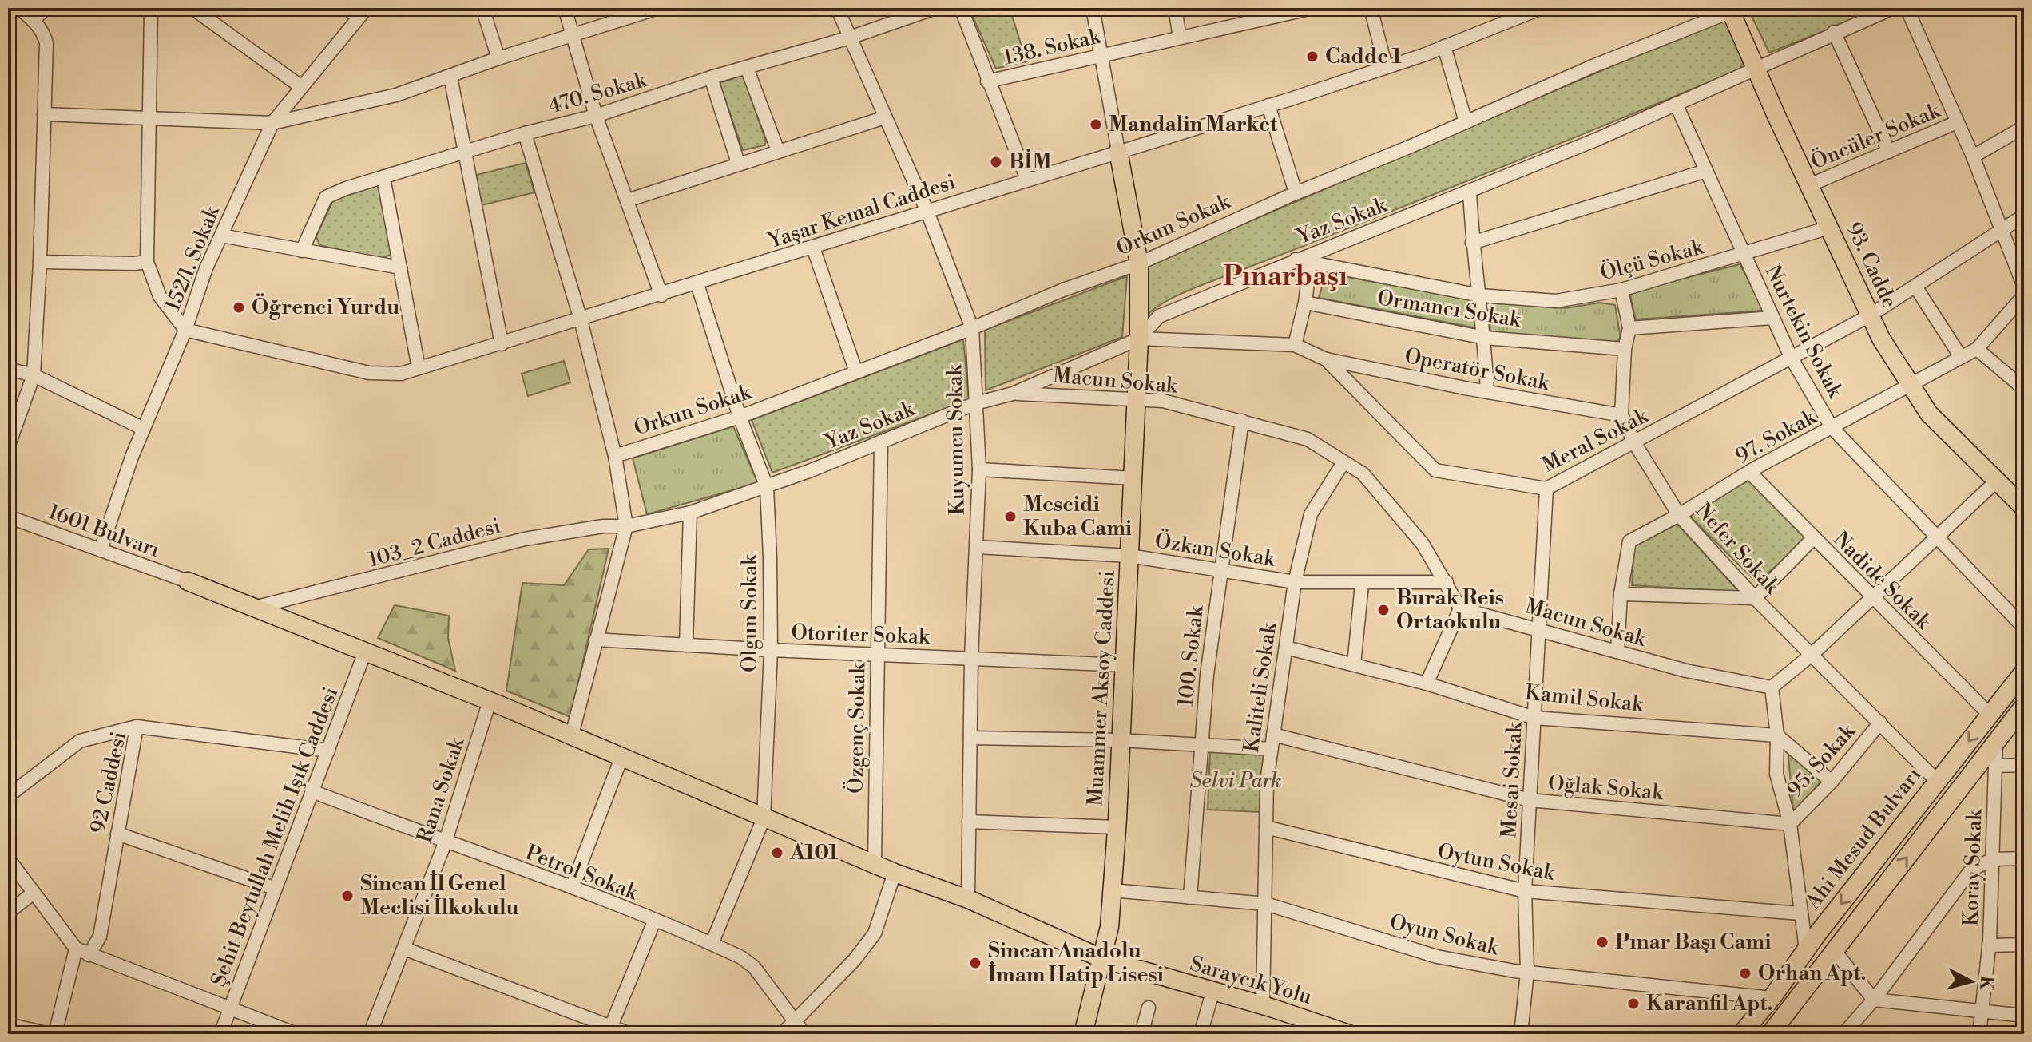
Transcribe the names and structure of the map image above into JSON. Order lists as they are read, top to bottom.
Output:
{
  "streets": {
    "main road": [
      "93. Cadde",
      "Muammer Aksoy Caddesi",
      "Ahi Mesud Bulvarı",
      "Saraycık Yolu"
    ],
    "street": [
      "138. Sokak",
      "470. Sokak",
      "Öncüler Sokak",
      "Yaşar Kemal Caddesi",
      "Yaz Sokak",
      "Orkun Sokak",
      "152/1. Sokak",
      "Ölçü Sokak",
      "Ormancı Sokak",
      "Nurtekin Sokak",
      "Operatör Sokak",
      "Macun Sokak",
      "97. Sokak",
      "Kuyumcu Sokak",
      "Meral Sokak",
      "1601 Bulvarı",
      "103_2 Caddesi",
      "Nefer Sokak",
      "Özkan Sokak",
      "Nadide Sokak",
      "Olgun Sokak",
      "Otoriter Sokak",
      "100. Sokak",
      "Kaliteli Sokak",
      "Kamil Sokak",
      "Özgenç Sokak",
      "95. Sokak",
      "Mesai Sokak",
      "92 Caddesi",
      "Oğlak Sokak",
      "Rana Sokak",
      "Şehit Beytullah Melih Işık Caddesi",
      "Oytun Sokak",
      "Koray Sokak",
      "Petrol Sokak",
      "Oyun Sokak"
    ]
  },
  "crossings": [
    ["470. Sokak", "Kuyumcu Sokak"],
    ["Öncüler Sokak", "93. Cadde"],
    ["Yaşar Kemal Caddesi", "152/1. Sokak"],
    ["Yaşar Kemal Caddesi", "Kuyumcu Sokak"],
    ["Yaşar Kemal Caddesi", "Olgun Sokak"],
    ["Yaşar Kemal Caddesi", "Muammer Aksoy Caddesi"],
    ["Yaz Sokak", "Ölçü Sokak"],
    ["Yaz Sokak", "93. Cadde"],
    ["Yaz Sokak", "Nurtekin Sokak"],
    ["Yaz Sokak", "Macun Sokak"],
    ["Yaz Sokak", "Kuyumcu Sokak"],
    ["Yaz Sokak", "Meral Sokak"],
    ["Yaz Sokak", "103_2 Caddesi"],
    ["Yaz Sokak", "Olgun Sokak"],
    ["Yaz Sokak", "Muammer Aksoy Caddesi"],
    ["Yaz Sokak", "Özgenç Sokak"],
    ["Orkun Sokak", "93. Cadde"],
    ["Orkun Sokak", "Kuyumcu Sokak"],
    ["Orkun Sokak", "Olgun Sokak"],
    ["Orkun Sokak", "Muammer Aksoy Caddesi"],
    ["152/1. Sokak", "1601 Bulvarı"],
    ["Ölçü Sokak", "93. Cadde"],
    ["Ölçü Sokak", "Nurtekin Sokak"],
    ["Ölçü Sokak", "Nefer Sokak"],
    ["93. Cadde", "97. Sokak"],
    ["93. Cadde", "Meral Sokak"],
    ["Ormancı Sokak", "Nefer Sokak"],
    ["Nurtekin Sokak", "97. Sokak"],
    ["Nurtekin Sokak", "Meral Sokak"],
    ["Operatör Sokak", "Meral Sokak"],
    ["Operatör Sokak", "Nefer Sokak"],
    ["Macun Sokak", "97. Sokak"],
    ["Macun Sokak", "Özkan Sokak"],
    ["Macun Sokak", "100. Sokak"],
    ["Macun Sokak", "Kaliteli Sokak"],
    ["Macun Sokak", "Muammer Aksoy Caddesi"],
    ["Macun Sokak", "Mesai Sokak"],
    ["97. Sokak", "Nefer Sokak"],
    ["97. Sokak", "Nadide Sokak"],
    ["Kuyumcu Sokak", "Özkan Sokak"],
    ["Kuyumcu Sokak", "Otoriter Sokak"],
    ["Kuyumcu Sokak", "Saraycık Yolu"],
    ["Meral Sokak", "Nefer Sokak"],
    ["Meral Sokak", "Muammer Aksoy Caddesi"],
    ["Meral Sokak", "Mesai Sokak"],
    ["1601 Bulvarı", "Saraycık Yolu"],
    ["103_2 Caddesi", "Saraycık Yolu"],
    ["Nefer Sokak", "95. Sokak"],
    ["Nefer Sokak", "Ahi Mesud Bulvarı"],
    ["Özkan Sokak", "100. Sokak"],
    ["Özkan Sokak", "Kaliteli Sokak"],
    ["Özkan Sokak", "Muammer Aksoy Caddesi"],
    ["Nadide Sokak", "Ahi Mesud Bulvarı"],
    ["Olgun Sokak", "Otoriter Sokak"],
    ["Olgun Sokak", "Petrol Sokak"],
    ["Olgun Sokak", "Saraycık Yolu"],
    ["Otoriter Sokak", "Muammer Aksoy Caddesi"],
    ["Otoriter Sokak", "Özgenç Sokak"],
    ["100. Sokak", "Oyun Sokak"],
    ["Kaliteli Sokak", "Kamil Sokak"],
    ["Kaliteli Sokak", "Oğlak Sokak"],
    ["Kaliteli Sokak", "Oytun Sokak"],
    ["Kaliteli Sokak", "Oyun Sokak"],
    ["Kaliteli Sokak", "Saraycık Yolu"],
    ["Muammer Aksoy Caddesi", "Oyun Sokak"],
    ["Muammer Aksoy Caddesi", "Saraycık Yolu"],
    ["Kamil Sokak", "Mesai Sokak"],
    ["Özgenç Sokak", "Saraycık Yolu"],
    ["95. Sokak", "Oğlak Sokak"],
    ["Mesai Sokak", "Oğlak Sokak"],
    ["Mesai Sokak", "Oytun Sokak"],
    ["Mesai Sokak", "Oyun Sokak"],
    ["92 Caddesi", "Şehit Beytullah Melih Işık Caddesi"],
    ["Rana Sokak", "Petrol Sokak"],
    ["Rana Sokak", "Saraycık Yolu"],
    ["Şehit Beytullah Melih Işık Caddesi", "Petrol Sokak"],
    ["Şehit Beytullah Melih Işık Caddesi", "Saraycık Yolu"],
    ["Ahi Mesud Bulvarı", "Oyun Sokak"]
  ],
  "districts": ["Pınarbaşı"],
  "parks": ["Selvi Park"],
  "places": [
    "Cadde 1",
    "Mandalin Market",
    "BİM",
    "Öğrenci Yurdu",
    "Mescidi Kuba Cami",
    "Burak Reis Ortaokulu",
    "A101",
    "Sincan İl Genel Meclisi İlkokulu",
    "Pınar Başı Cami",
    "Sincan Anadolu İmam Hatip Lisesi",
    "Orhan Apt.",
    "Karanfil Apt."
  ],
  "north": "right"
}
